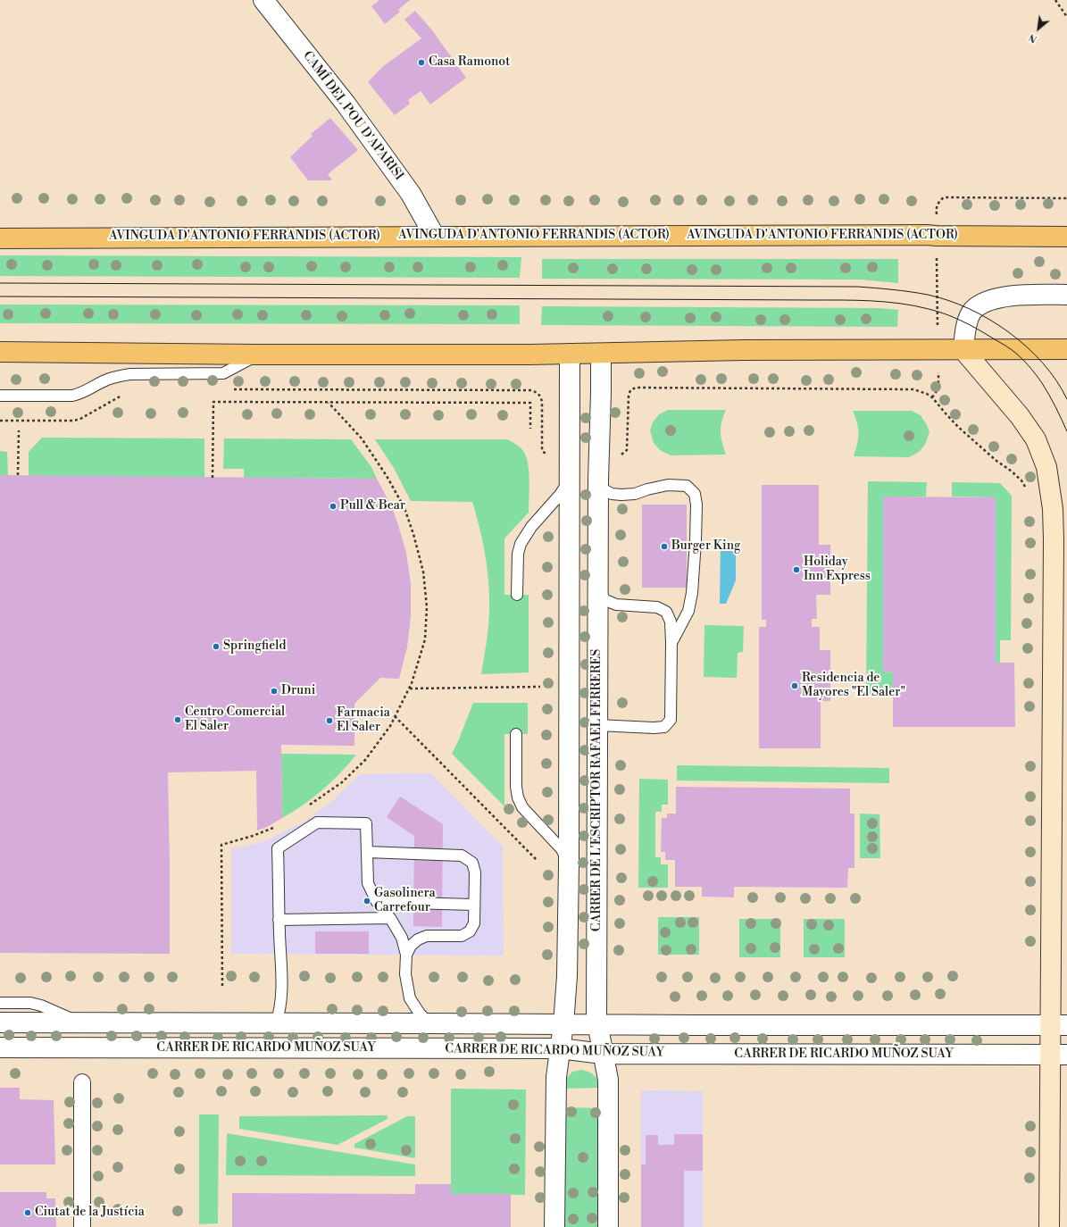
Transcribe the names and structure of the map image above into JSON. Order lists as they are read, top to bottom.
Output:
{
  "streets": {
    "main road": ["AVINGUDA D'ANTONIO FERRANDIS (ACTOR)"],
    "street": ["CAMÍ DEL POU D'APARISI", "CARRER DE L'ESCRIPTOR RAFAEL FERRERES", "CARRER DE RICARDO MUÑOZ SUAY"]
  },
  "crossings": [
    ["CAMÍ DEL POU D'APARISI", "AVINGUDA D'ANTONIO FERRANDIS (ACTOR)"],
    ["CARRER DE L'ESCRIPTOR RAFAEL FERRERES", "CARRER DE RICARDO MUÑOZ SUAY"]
  ],
  "places": [
    "Casa Ramonot",
    "Pull & Bear",
    "Burger King",
    "Holiday Inn Express",
    "Springfield",
    "Residencia de Mayores \"El Saler\"",
    "Druni",
    "Centro Comercial El Saler",
    "Farmacia El Saler",
    "Gasolinera Carrefour",
    "Ciutat de la Justícia"
  ],
  "north": "bottom left"
}
